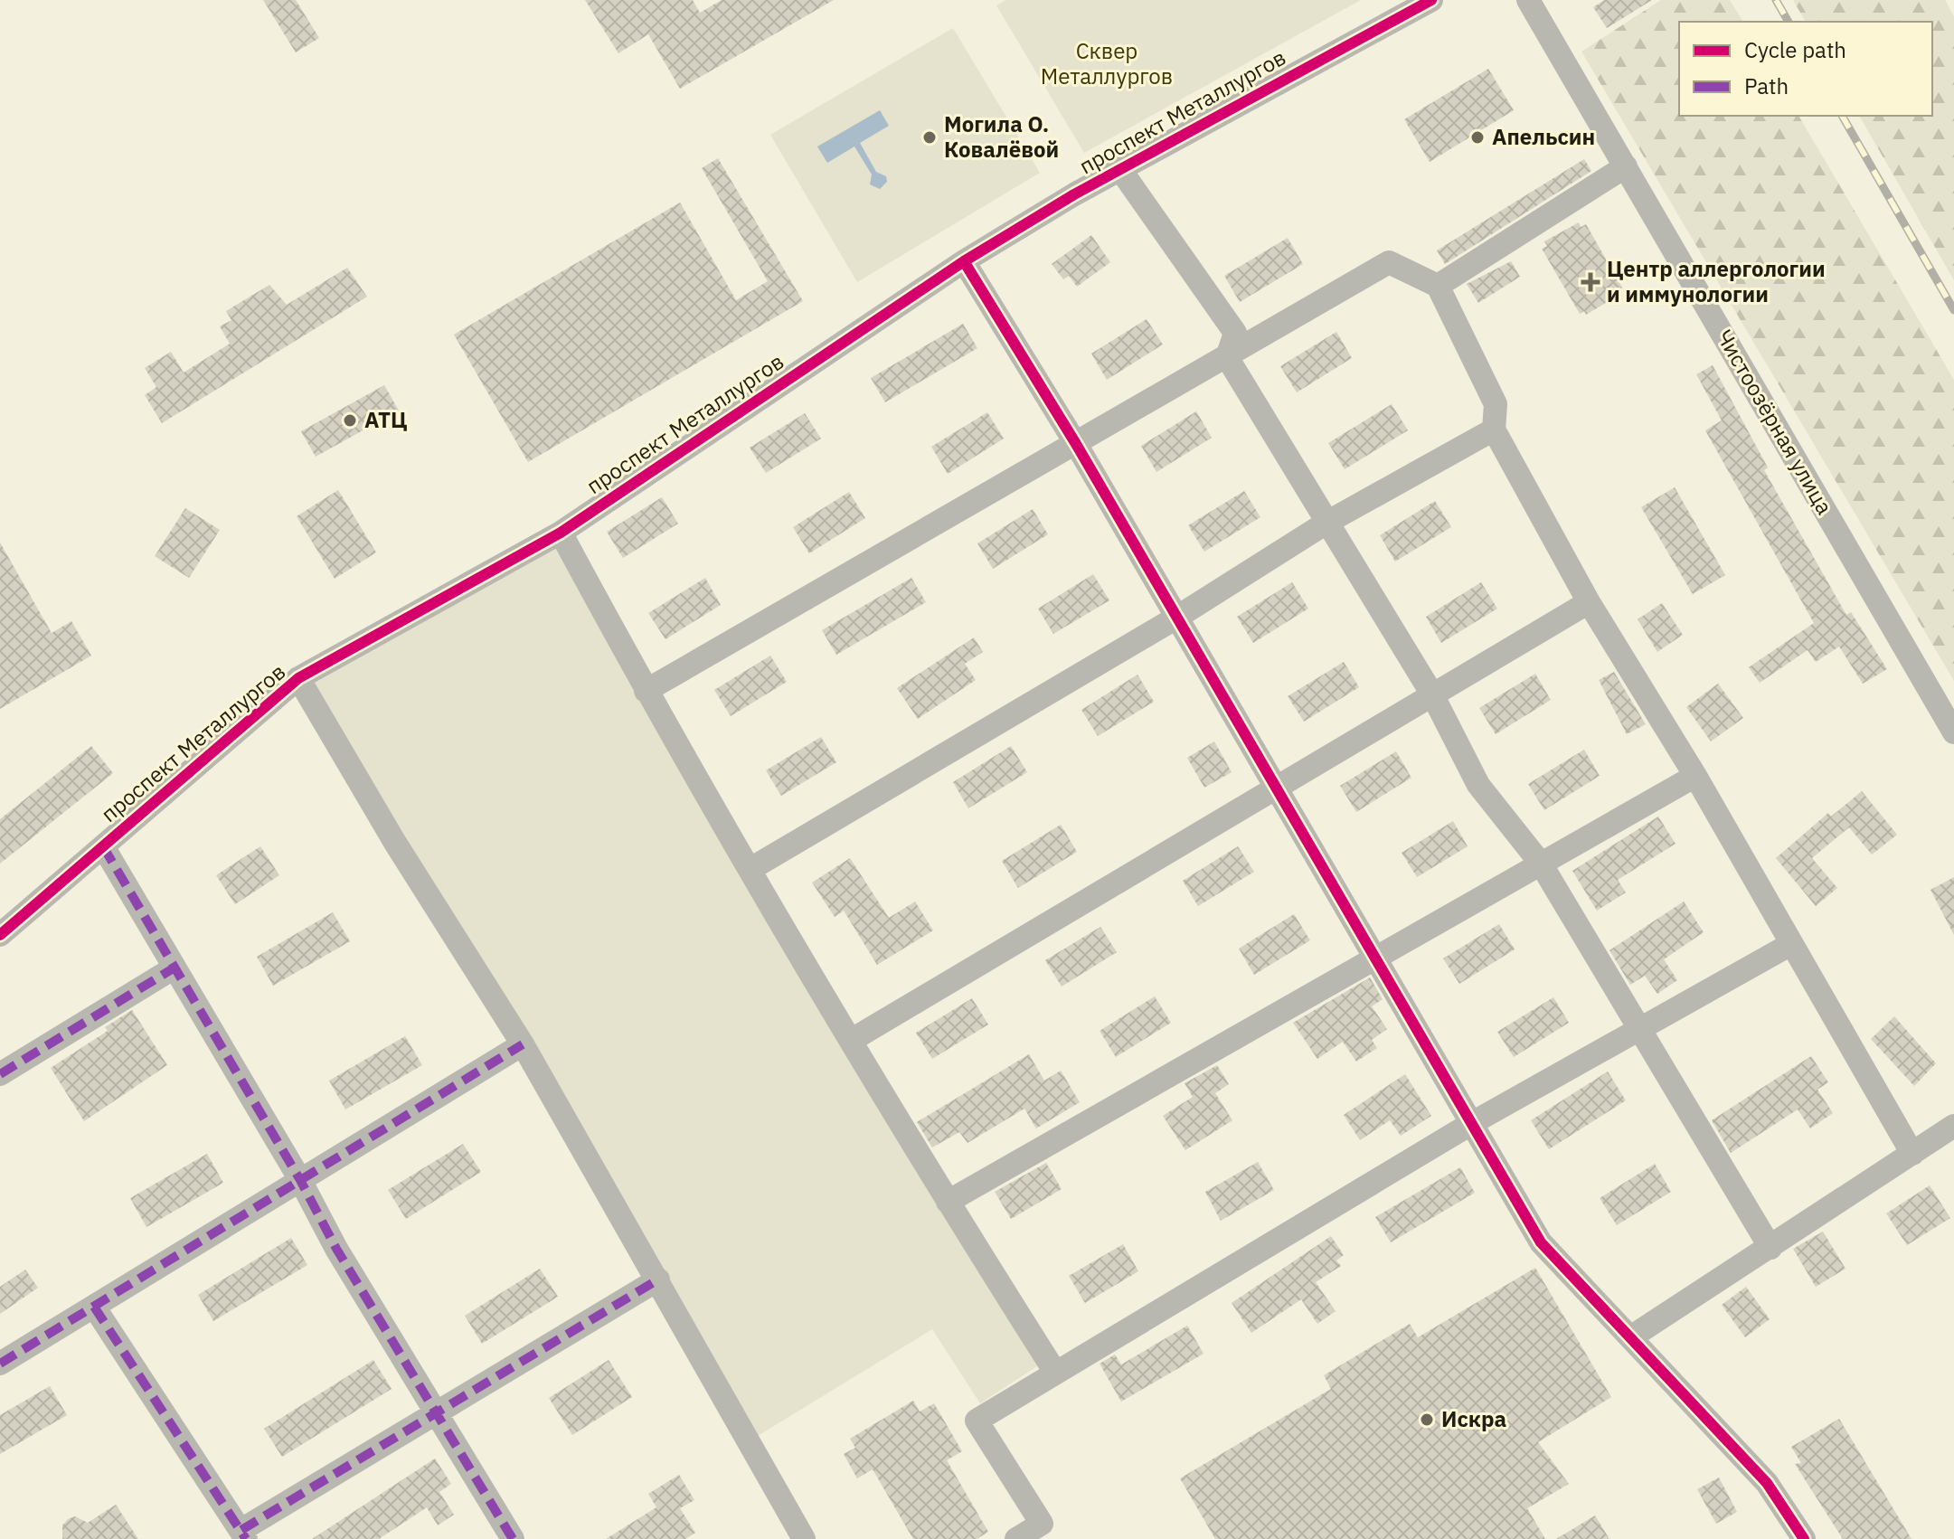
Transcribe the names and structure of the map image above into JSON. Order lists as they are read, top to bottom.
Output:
{
  "streets": {
    "street": ["проспект Металлургов", "Чистоозёрная улица"]
  },
  "parks": ["Сквер Металлургов"],
  "places": {
    "other": [
      "Могила О. Ковалёвой",
      "Апельсин",
      "АТЦ",
      "Искра"
    ],
    "health": ["Центр аллергологии и иммунологии"]
  },
  "legend": ["Cycle path", "Path"]
}
